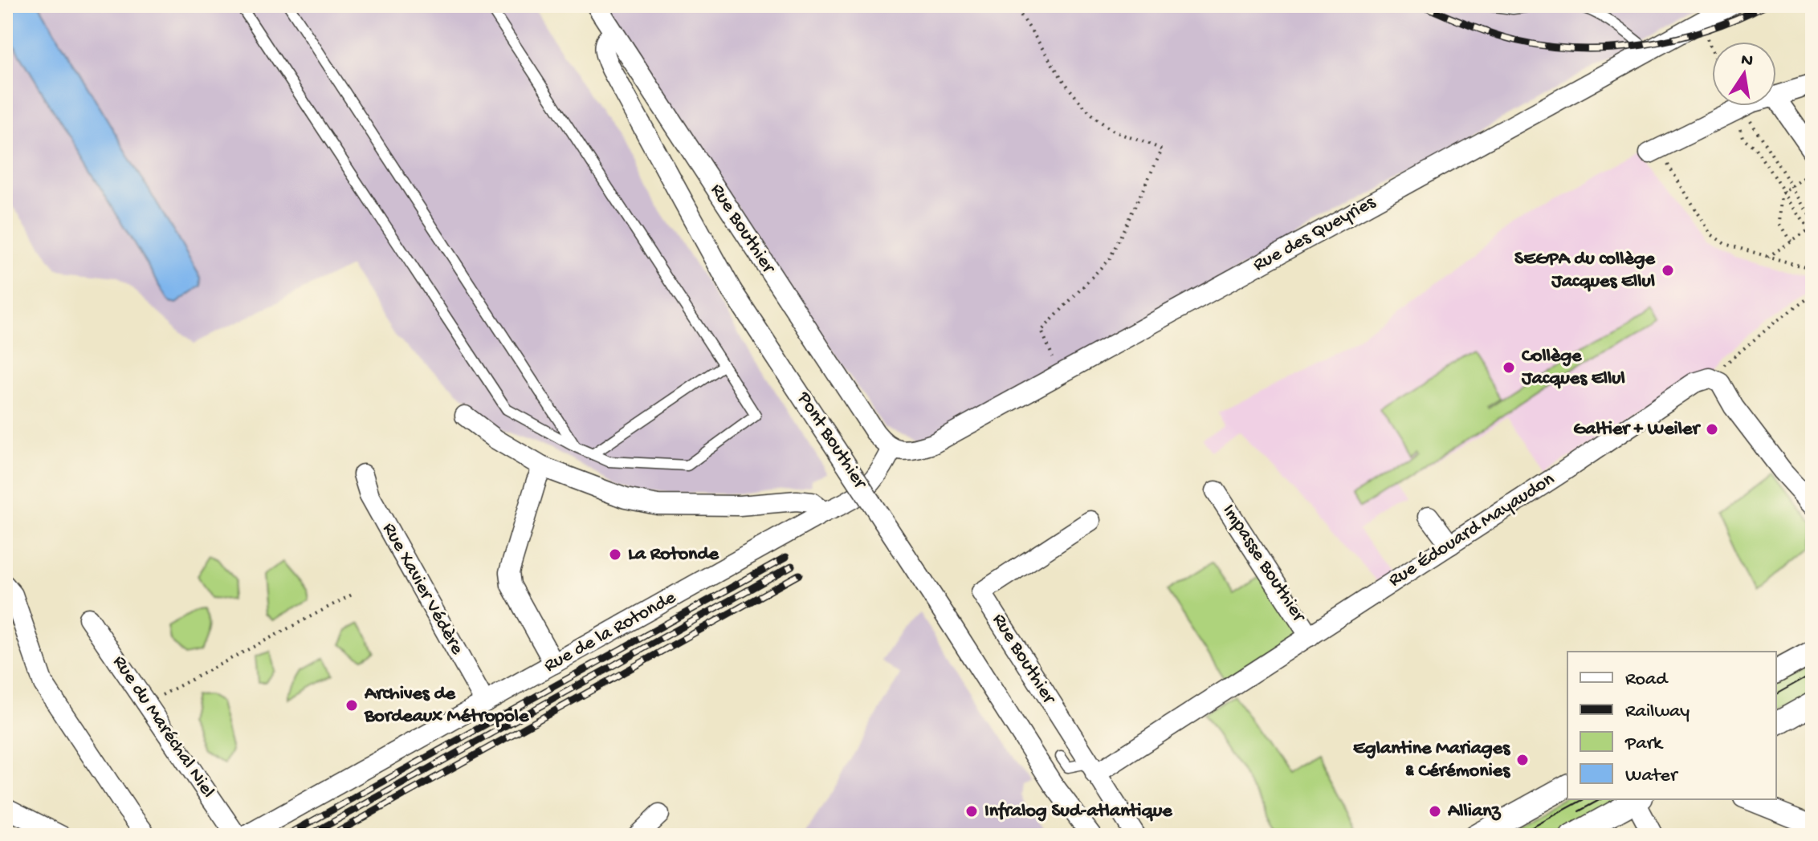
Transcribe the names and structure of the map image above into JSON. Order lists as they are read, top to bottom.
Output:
{
  "streets": {
    "street": [
      "Rue Bouthier",
      "Rue des Queyries",
      "Pont Bouthier",
      "Rue Édouard Mayaudon",
      "Impasse Bouthier",
      "Rue Xavier Védère",
      "Rue de la Rotonde",
      "Rue du Maréchal Niel"
    ]
  },
  "crossings": [
    ["Rue Bouthier", "Rue des Queyries"],
    ["Rue Bouthier", "Pont Bouthier"],
    ["Rue Bouthier", "Rue Édouard Mayaudon"],
    ["Rue Bouthier", "Rue de la Rotonde"],
    ["Rue des Queyries", "Rue de la Rotonde"],
    ["Rue Édouard Mayaudon", "Impasse Bouthier"],
    ["Rue Xavier Védère", "Rue de la Rotonde"]
  ],
  "places": [
    "SEGPA du collège Jacques Ellul",
    "Collège Jacques Ellul",
    "Galtier + Weiler",
    "La Rotonde",
    "Archives de Bordeaux Métropole",
    "Eglantine Mariages & Cérémonies",
    "Infralog Sud-atlantique",
    "Allianz"
  ],
  "legend": [
    "Road",
    "Railway",
    "Park",
    "Water"
  ],
  "north": "top"
}
